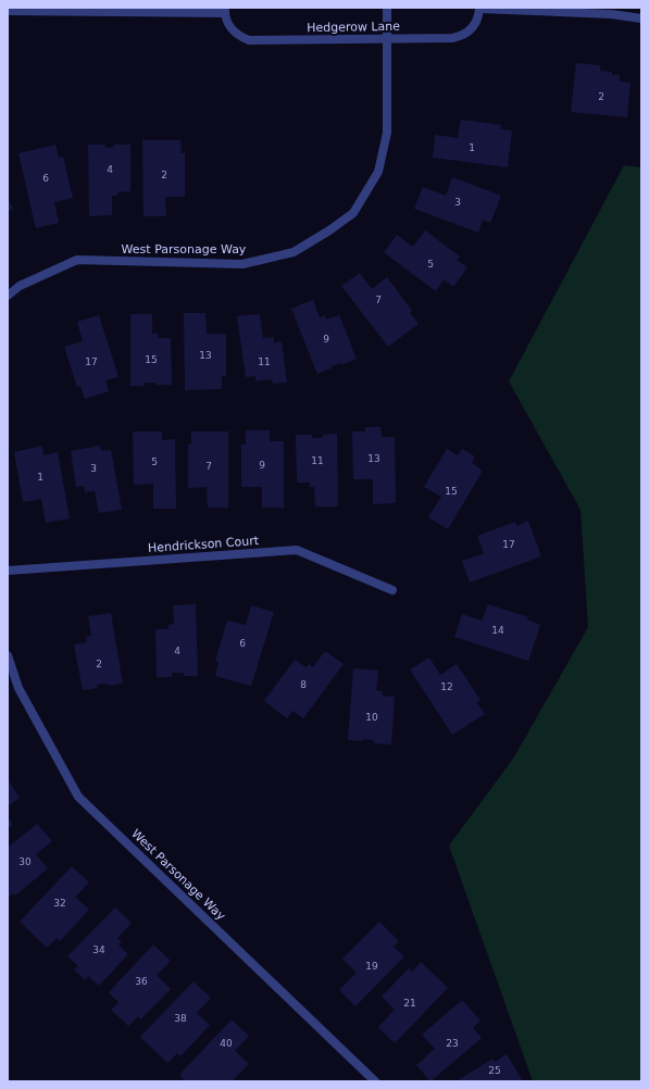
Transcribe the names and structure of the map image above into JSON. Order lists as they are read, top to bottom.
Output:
{
  "streets": {
    "street": ["Hedgerow Lane", "West Parsonage Way", "Hendrickson Court"]
  },
  "crossings": [
    ["Hedgerow Lane", "West Parsonage Way"]
  ],
  "house_numbers": [
    "2",
    "1",
    "4",
    "2",
    "6",
    "3",
    "5",
    "7",
    "9",
    "13",
    "15",
    "17",
    "11",
    "13",
    "11",
    "5",
    "9",
    "7",
    "3",
    "1",
    "15",
    "17",
    "14",
    "6",
    "4",
    "2",
    "8",
    "12",
    "10",
    "30",
    "32",
    "34",
    "19",
    "36",
    "21",
    "38",
    "40",
    "23",
    "25"
  ]
}
